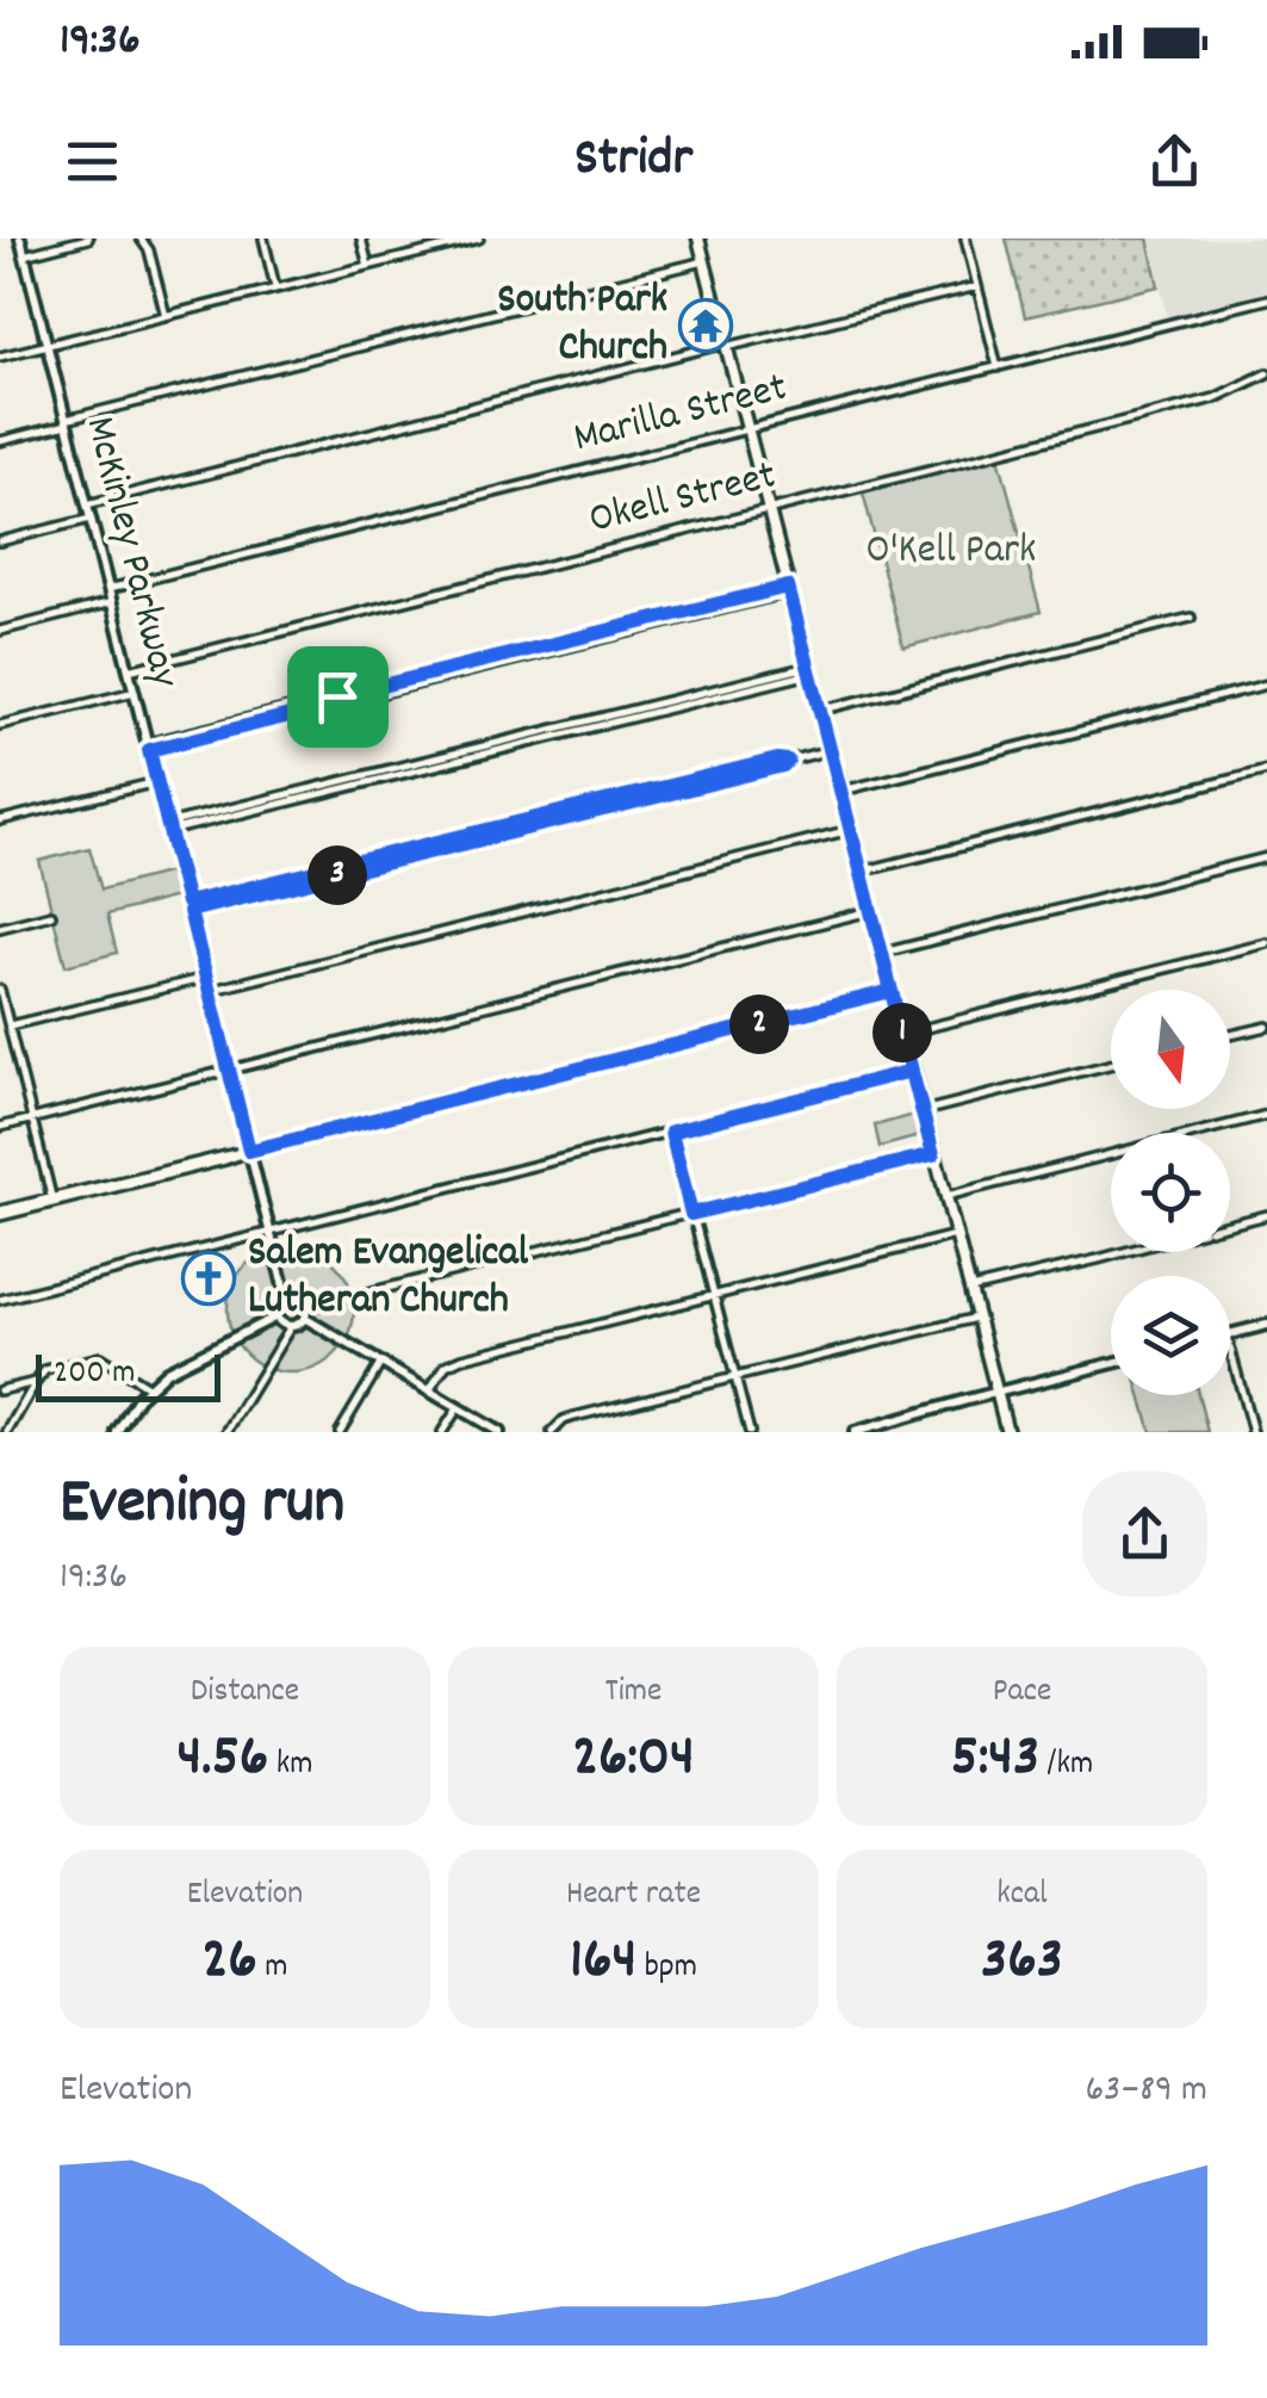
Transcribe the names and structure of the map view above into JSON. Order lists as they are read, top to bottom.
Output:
{
  "streets": {
    "street": ["Marilla Street", "Okell Street", "McKinley Parkway"]
  },
  "crossings": [
    ["Marilla Street", "McKinley Parkway"],
    ["Okell Street", "McKinley Parkway"]
  ],
  "parks": ["O'Kell Park"],
  "places": {
    "temple": ["South Park Church"],
    "church": ["Salem Evangelical Lutheran Church"]
  },
  "scale_bar": "200 m",
  "north": "bottom",
  "page": {
    "status": "19:36",
    "header": "Stridr",
    "pins": ["3", "2", "1"],
    "scale": "200 m",
    "heading": ["Evening run", "19:36"],
    "stats": [
      ["Distance", "4.56 km"],
      ["Time", "26:04"],
      ["Pace", "5:43 /km"],
      ["Elevation", "26 m"],
      ["Heart rate", "164 bpm"],
      ["kcal", "363"]
    ],
    "chart": ["Elevation", "63–89 m"]
  }
}
